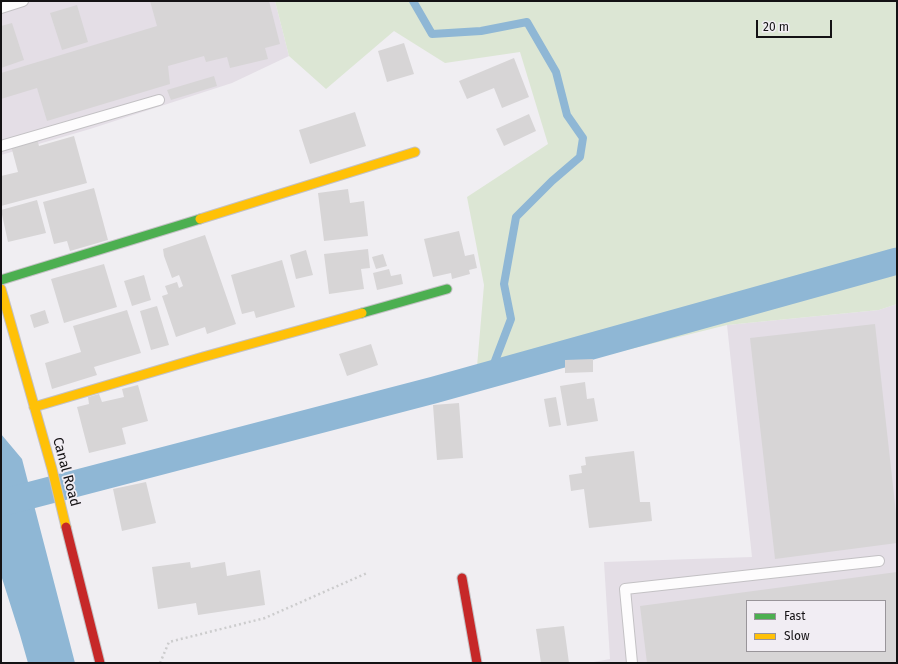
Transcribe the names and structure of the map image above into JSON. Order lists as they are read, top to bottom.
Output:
{
  "streets": {
    "street": ["Canal Road"]
  },
  "legend": ["Fast", "Slow"],
  "scale_bar": "20 m"
}
